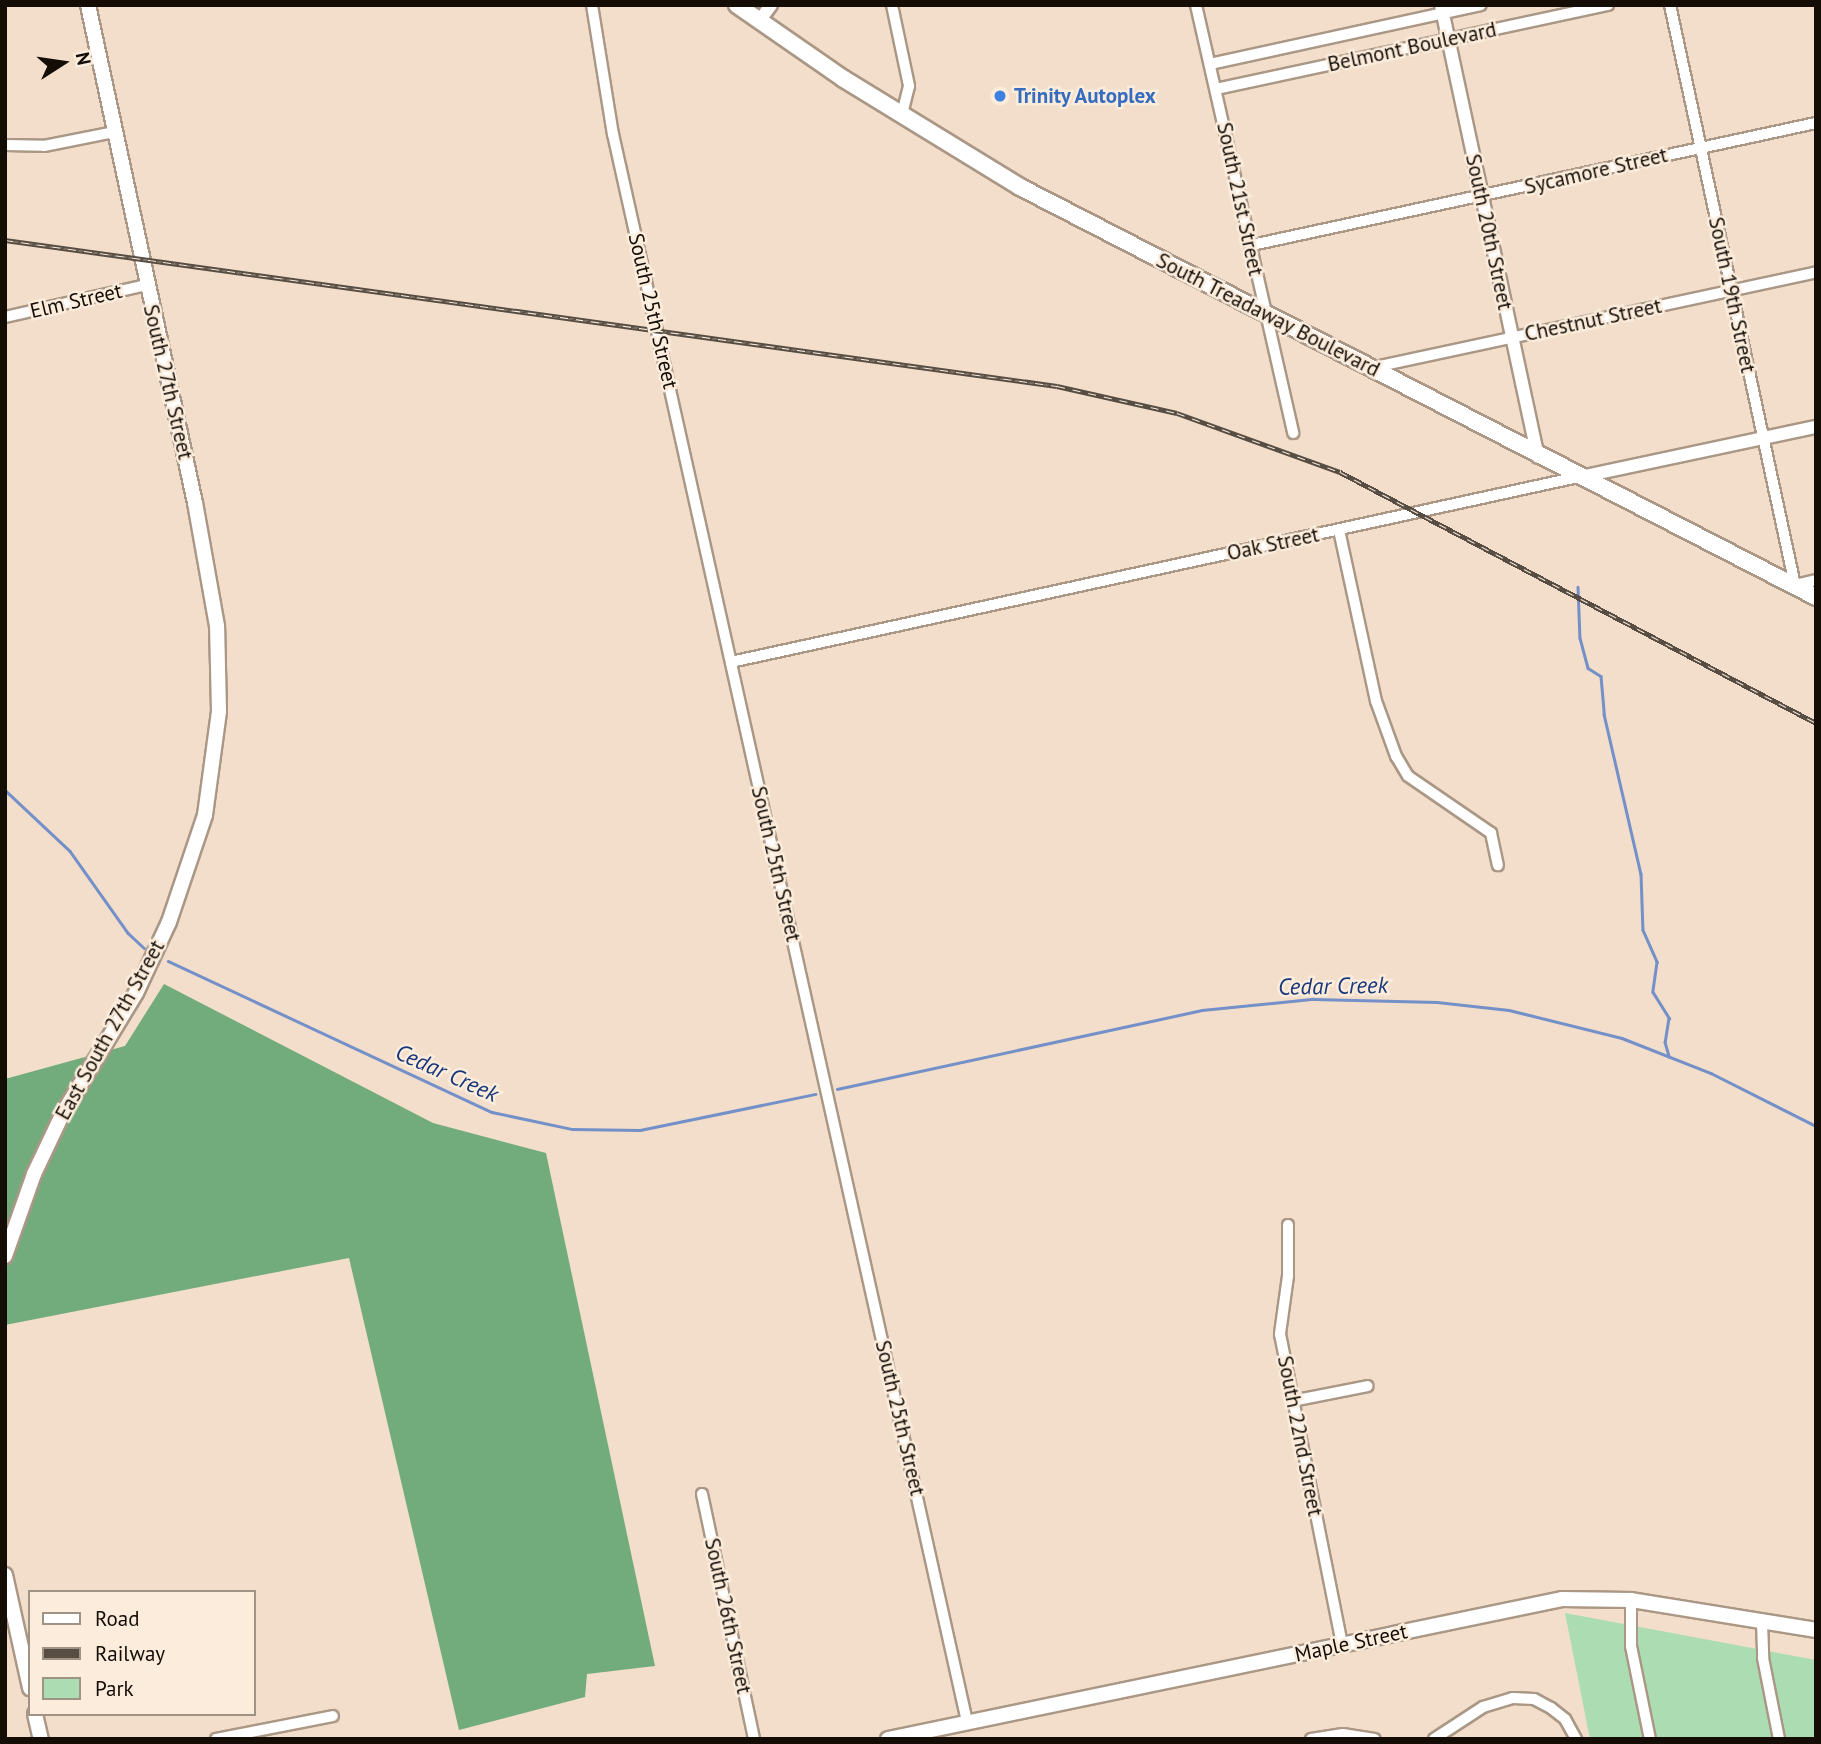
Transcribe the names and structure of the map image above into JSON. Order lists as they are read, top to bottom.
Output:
{
  "streets": {
    "main road": [
      "South Treadaway Boulevard",
      "South 27th Street",
      "East South 27th Street",
      "Maple Street"
    ],
    "street": [
      "Belmont Boulevard",
      "Sycamore Street",
      "South 21st Street",
      "South 20th Street",
      "South 19th Street",
      "Elm Street",
      "South 25th Street",
      "Chestnut Street",
      "Oak Street",
      "South 22nd Street",
      "South 26th Street"
    ]
  },
  "crossings": [
    ["Belmont Boulevard", "South 21st Street"],
    ["Belmont Boulevard", "South 20th Street"],
    ["Sycamore Street", "South 21st Street"],
    ["Sycamore Street", "South 20th Street"],
    ["Sycamore Street", "South 19th Street"],
    ["South 21st Street", "South Treadaway Boulevard"],
    ["South 20th Street", "South Treadaway Boulevard"],
    ["South 20th Street", "Chestnut Street"],
    ["South 19th Street", "South Treadaway Boulevard"],
    ["South 19th Street", "Chestnut Street"],
    ["South 19th Street", "Oak Street"],
    ["Elm Street", "South 27th Street"],
    ["South 25th Street", "Oak Street"],
    ["South 25th Street", "Maple Street"],
    ["South Treadaway Boulevard", "Chestnut Street"],
    ["South Treadaway Boulevard", "Oak Street"],
    ["South 27th Street", "East South 27th Street"],
    ["South 22nd Street", "Maple Street"]
  ],
  "water": ["Cedar Creek"],
  "places": ["Trinity Autoplex"],
  "legend": ["Road", "Railway", "Park"],
  "north": "right"
}
